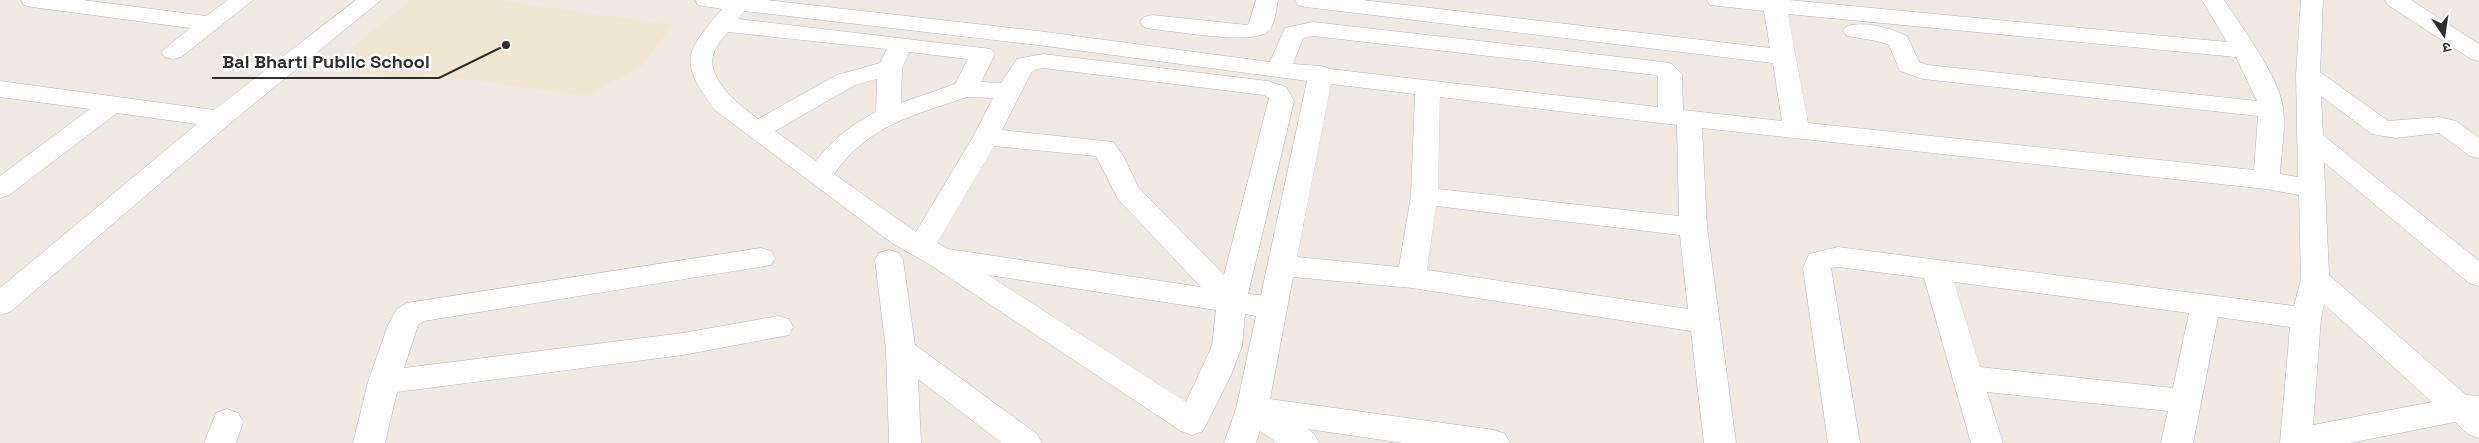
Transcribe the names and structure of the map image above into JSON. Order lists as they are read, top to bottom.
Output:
{
  "places": ["Bal Bharti Public School"],
  "north": "bottom"
}
